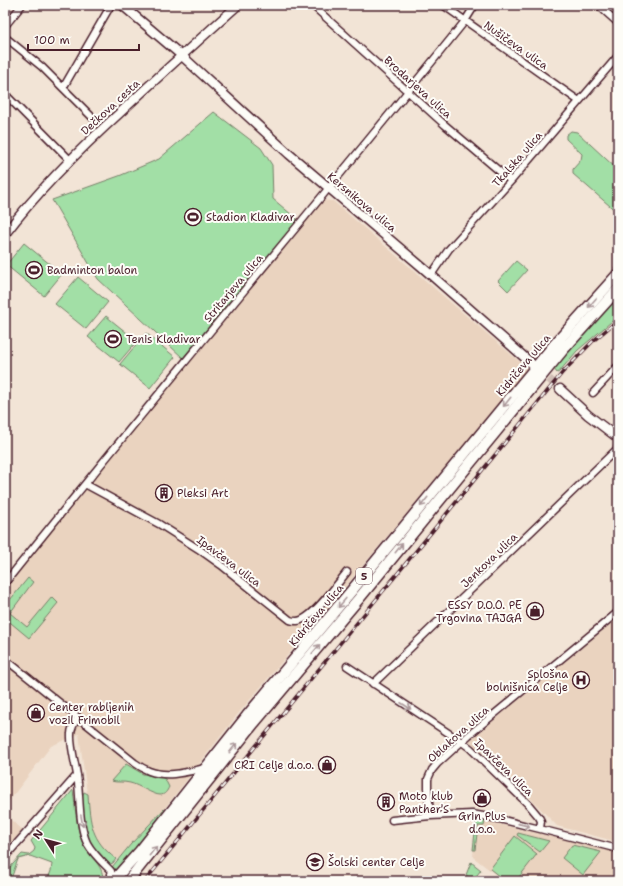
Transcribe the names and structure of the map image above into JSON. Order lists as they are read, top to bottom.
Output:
{
  "streets": {
    "main road": ["Kidričeva ulica", "5"],
    "street": [
      "Nušičeva ulica",
      "Brodarjeva ulica",
      "Dečkova cesta",
      "Tkalska ulica",
      "Kersnikova ulica",
      "Stritarjeva ulica",
      "Jenkova ulica",
      "Ipavčeva ulica",
      "Oblakova ulica"
    ]
  },
  "crossings": [
    ["Nušičeva ulica", "Tkalska ulica"],
    ["Nušičeva ulica", "Stritarjeva ulica"],
    ["Brodarjeva ulica", "Tkalska ulica"],
    ["Brodarjeva ulica", "Stritarjeva ulica"],
    ["Dečkova cesta", "Kersnikova ulica"],
    ["Tkalska ulica", "Kersnikova ulica"],
    ["Kersnikova ulica", "Stritarjeva ulica"],
    ["Stritarjeva ulica", "Ipavčeva ulica"],
    ["Jenkova ulica", "Ipavčeva ulica"],
    ["Ipavčeva ulica", "Oblakova ulica"]
  ],
  "places": {
    "sports": ["Stadion Kladivar", "Badminton balon", "Tenis Kladivar"],
    "building": ["Pleksi Art", "Moto klub Panther'S"],
    "shop": [
      "ESSY D.O.O. PE Trgovina TAJGA",
      "Center rabljenih vozil Frimobil",
      "CRI Celje d.o.o.",
      "Grin Plus d.o.o."
    ],
    "hospital": ["Splošna bolnišnica Celje"],
    "school or university": ["Šolski center Celje"]
  },
  "scale_bar": "100 m",
  "north": "top left"
}
